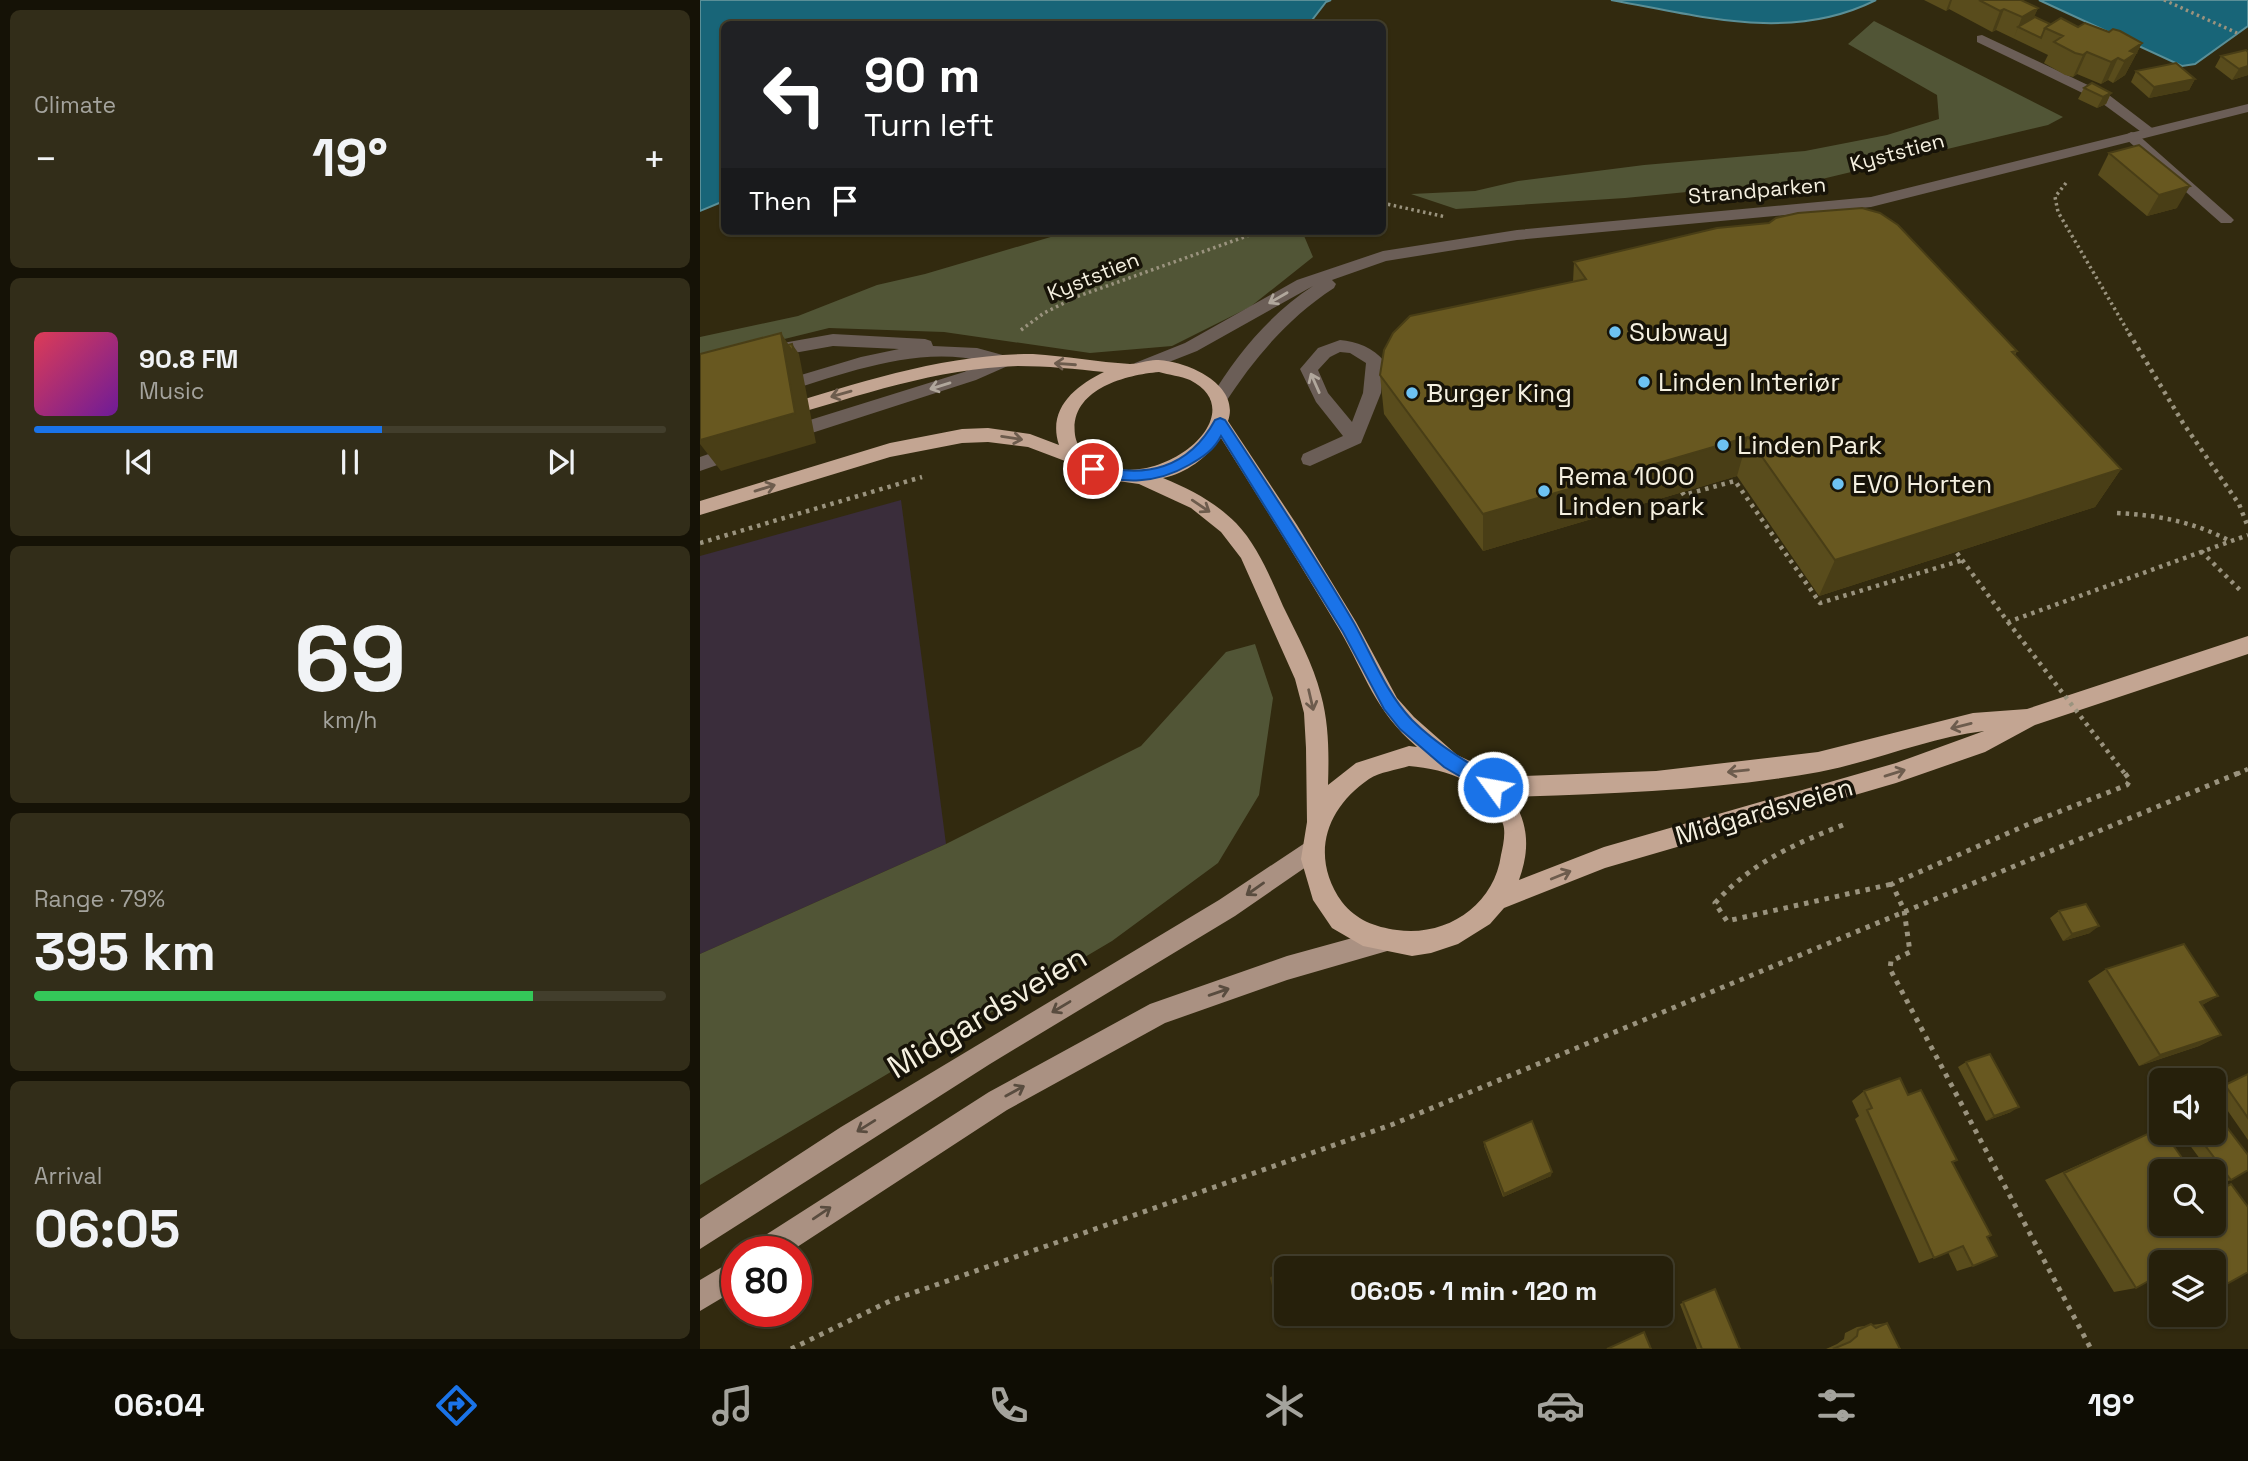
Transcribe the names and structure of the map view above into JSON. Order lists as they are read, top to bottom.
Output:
{
  "streets": {
    "highway": ["Midgardsveien"],
    "street": ["Strandparken"],
    "path": ["Kyststien"]
  },
  "places": [
    "Subway",
    "Linden Interiør",
    "Burger King",
    "Linden Park",
    "EVO Horten",
    "Rema 1000 Linden park"
  ],
  "page": {
    "tile": [
      "Climate",
      ["69", "km/h"],
      ["Range · 79%", "395 km"],
      ["Arrival", "06:05"]
    ],
    "turn": ["90 m", "Turn left"],
    "heat": ["−", "19°", "+"],
    "then": "Then",
    "song": ["90.8 FM", "Music"],
    "limit": "80",
    "trip": "06:05 · 1 min · 120 m",
    "tabs": ["06:04", "19°"]
  }
}
